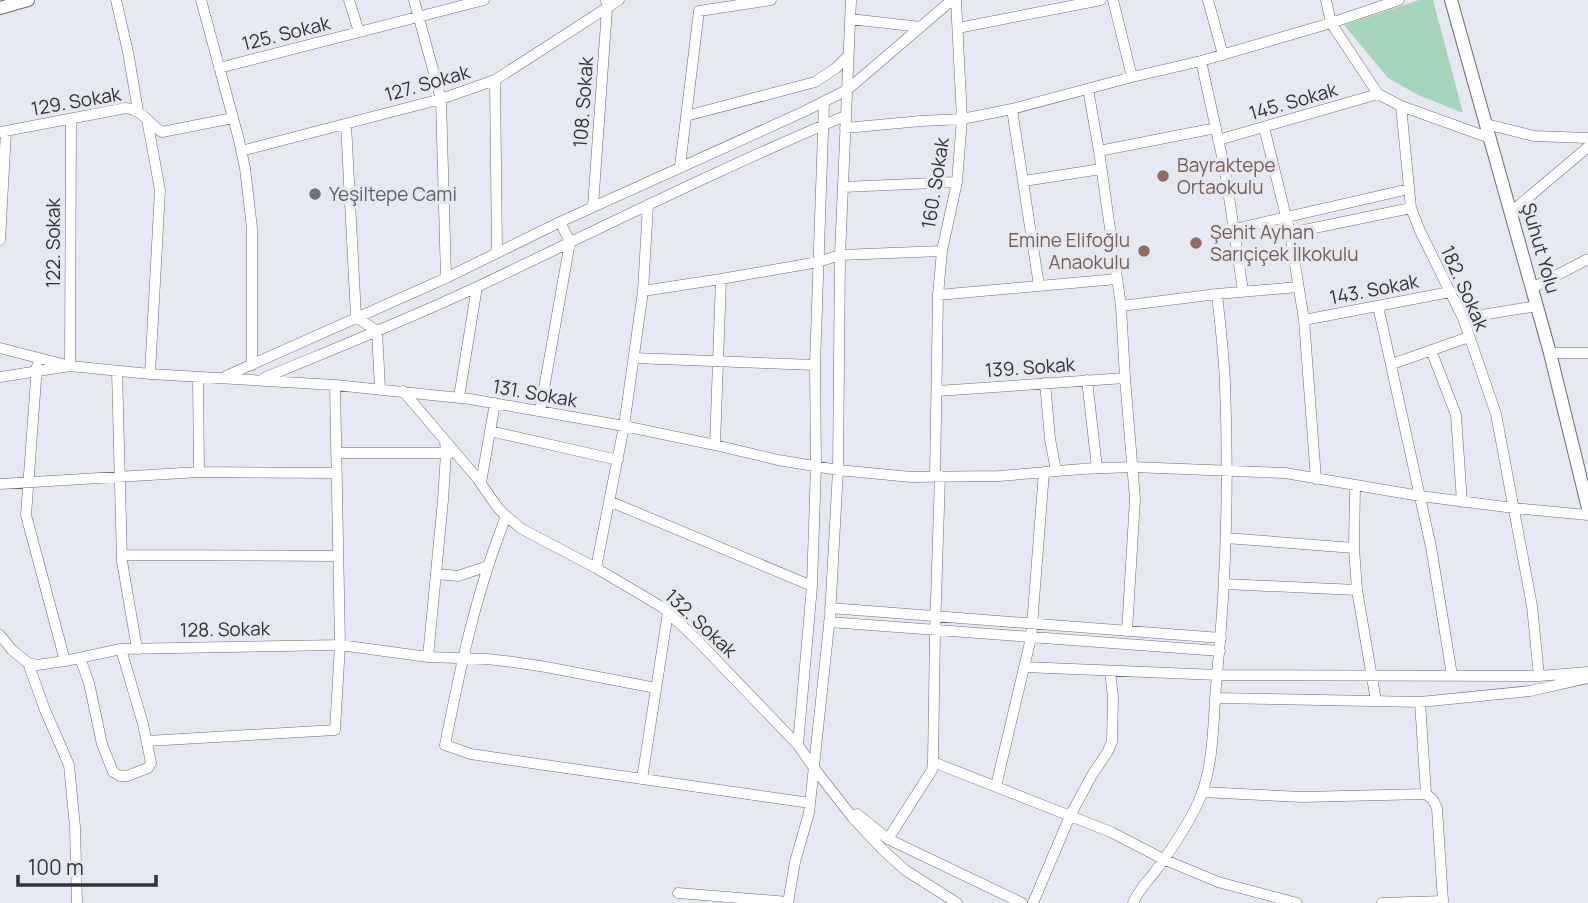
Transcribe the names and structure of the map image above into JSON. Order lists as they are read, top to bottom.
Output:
{
  "streets": {
    "main road": ["Şuhut Yolu"],
    "street": [
      "125. Sokak",
      "127. Sokak",
      "129. Sokak",
      "145. Sokak",
      "108. Sokak",
      "160. Sokak",
      "122. Sokak",
      "182. Sokak",
      "143. Sokak",
      "139. Sokak",
      "131. Sokak",
      "132. Sokak",
      "128. Sokak"
    ]
  },
  "crossings": [
    ["127. Sokak", "108. Sokak"],
    ["129. Sokak", "122. Sokak"],
    ["160. Sokak", "139. Sokak"],
    ["160. Sokak", "131. Sokak"],
    ["122. Sokak", "131. Sokak"],
    ["182. Sokak", "143. Sokak"],
    ["182. Sokak", "131. Sokak"]
  ],
  "places": [
    "Bayraktepe Ortaokulu",
    "Yeşiltepe Cami",
    "Şehit Ayhan Sarıçiçek İlkokulu",
    "Emine Elifoğlu Anaokulu"
  ],
  "scale_bar": "100 m"
}
